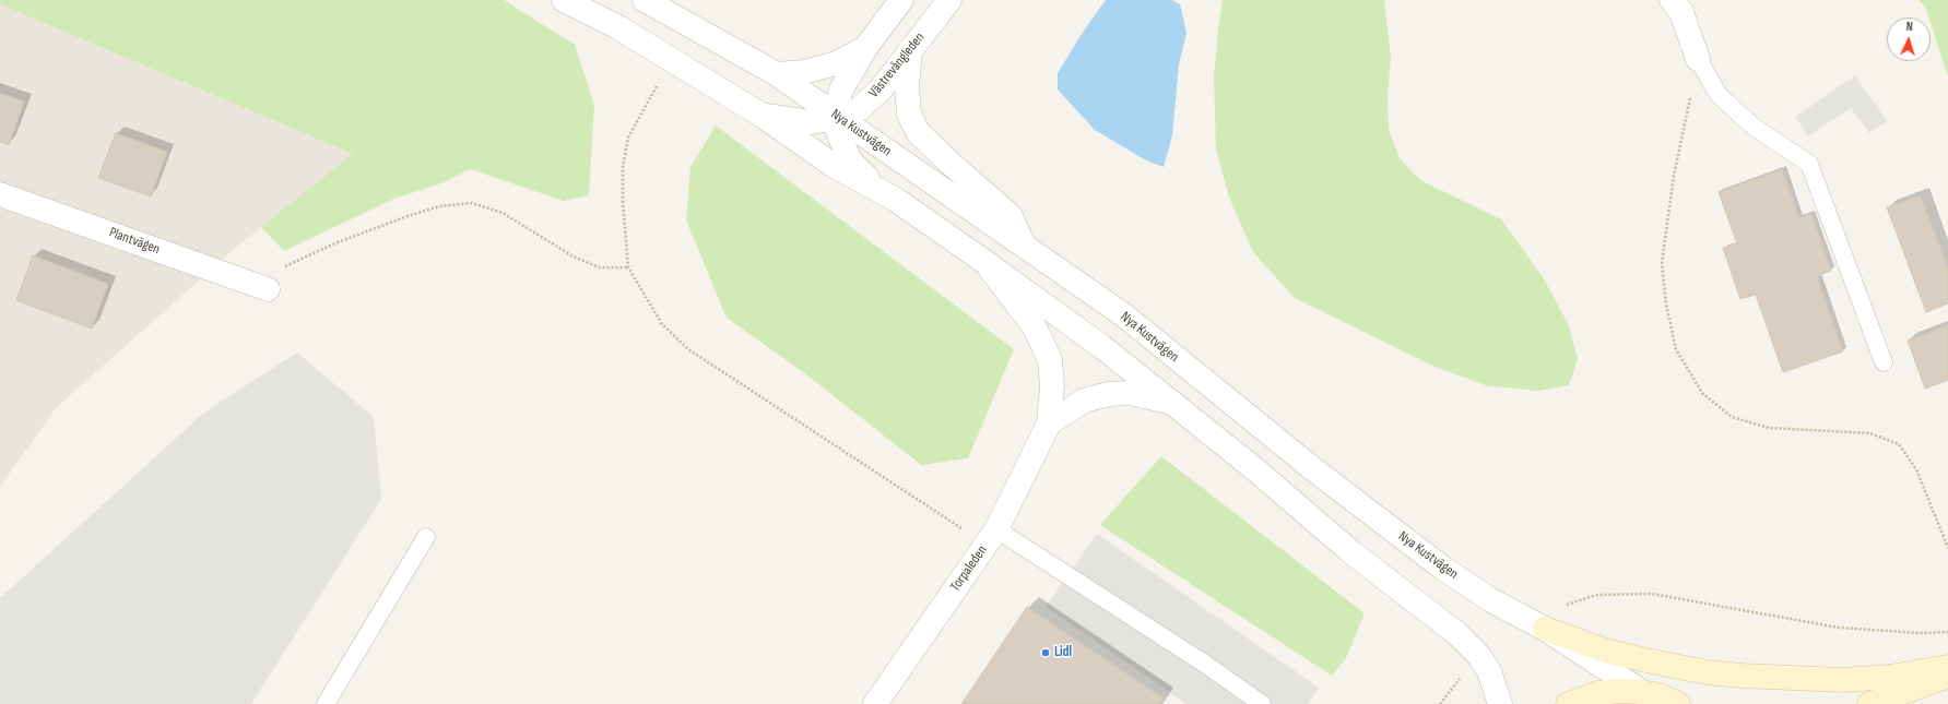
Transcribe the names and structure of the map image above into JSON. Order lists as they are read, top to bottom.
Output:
{
  "streets": {
    "street": [
      "Västrevångleden",
      "Nya Kustvägen",
      "Plantvägen",
      "Torpaleden"
    ]
  },
  "crossings": [
    ["Västrevångleden", "Nya Kustvägen"]
  ],
  "places": ["Lidl"],
  "north": "top"
}
